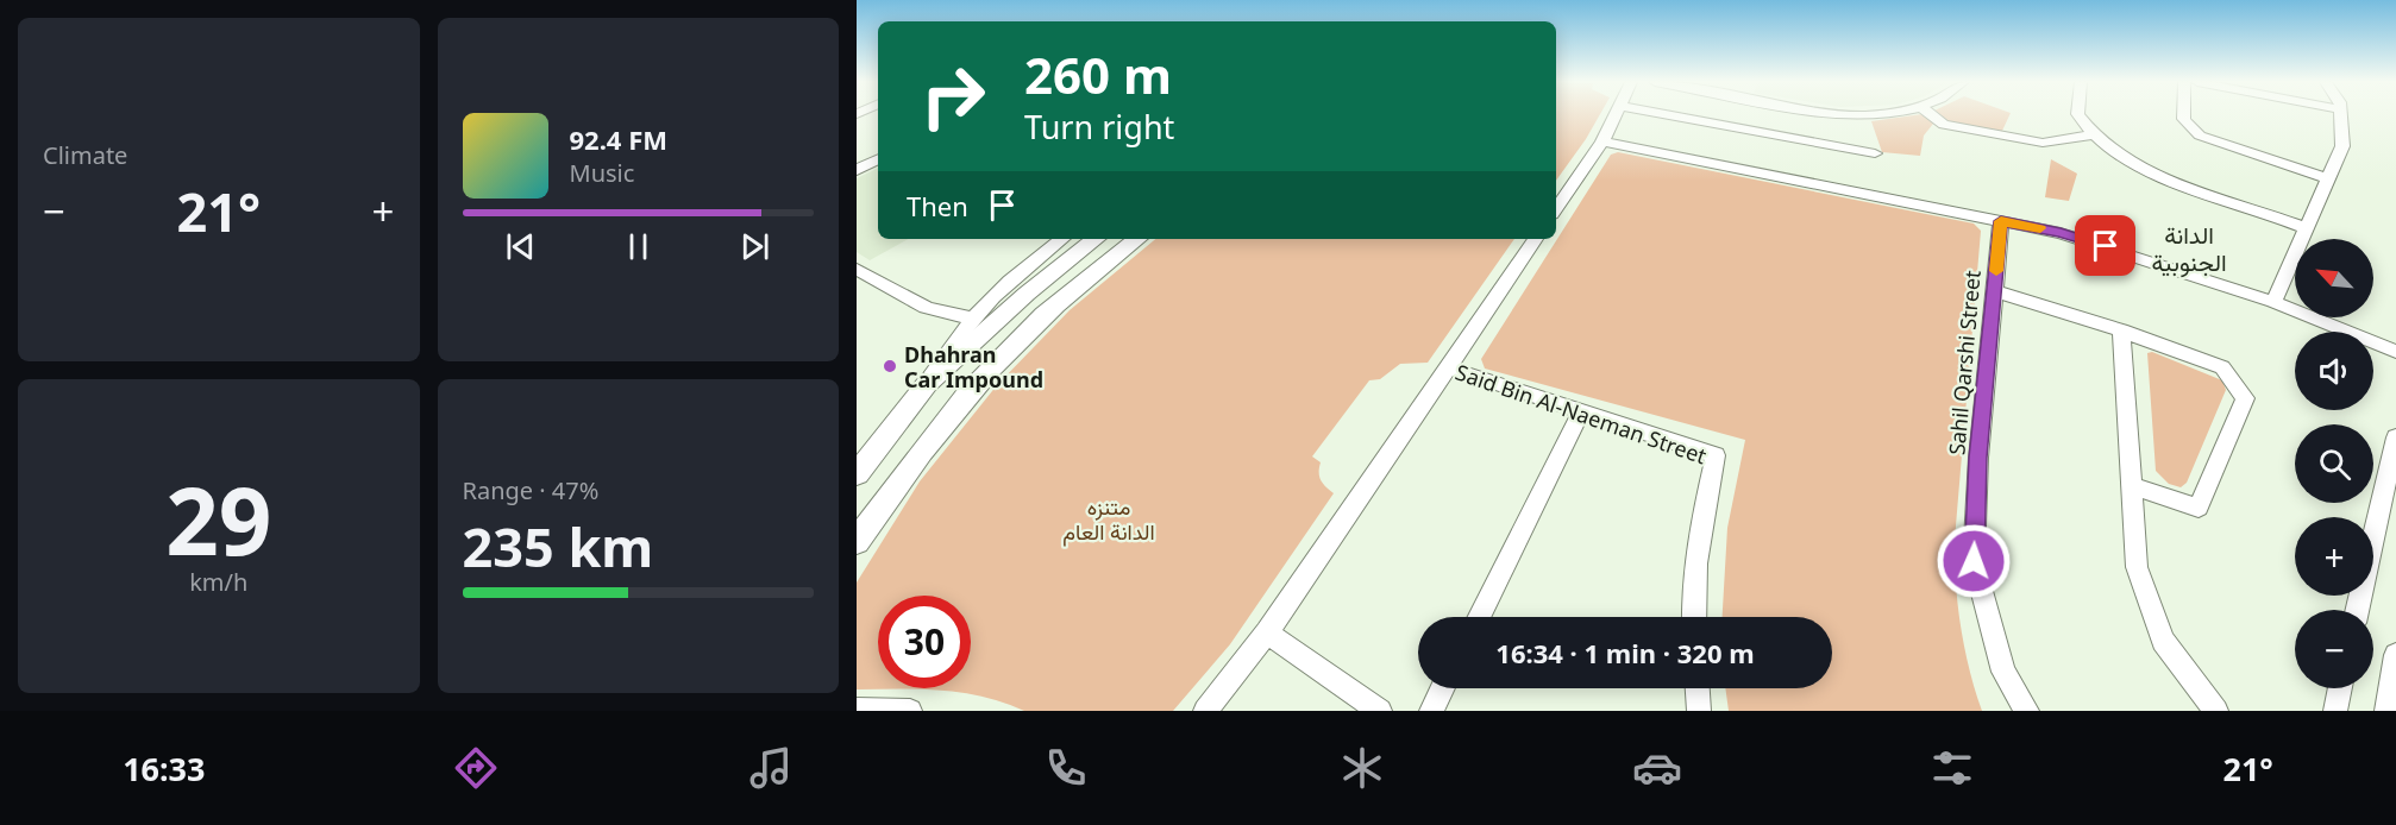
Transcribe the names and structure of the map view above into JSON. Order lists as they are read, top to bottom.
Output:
{
  "streets": {
    "street": ["Sahil Qarshi Street", "Said Bin Al-Naeman Street"]
  },
  "districts": ["الدانة الجنوبية"],
  "parks": ["متنزه الدانة العام"],
  "places": ["Dhahran Car Impound"],
  "north": "top left",
  "page": {
    "tile": [
      "Climate",
      ["29", "km/h"],
      ["Range · 47%", "235 km"]
    ],
    "turn": ["260 m", "Turn right"],
    "song": ["92.4 FM", "Music"],
    "then": "Then",
    "heat": ["−", "21°", "+"],
    "map_buttons": ["+", "−"],
    "limit": "30",
    "trip": "16:34 · 1 min · 320 m",
    "tabs": ["16:33", "21°"]
  }
}
